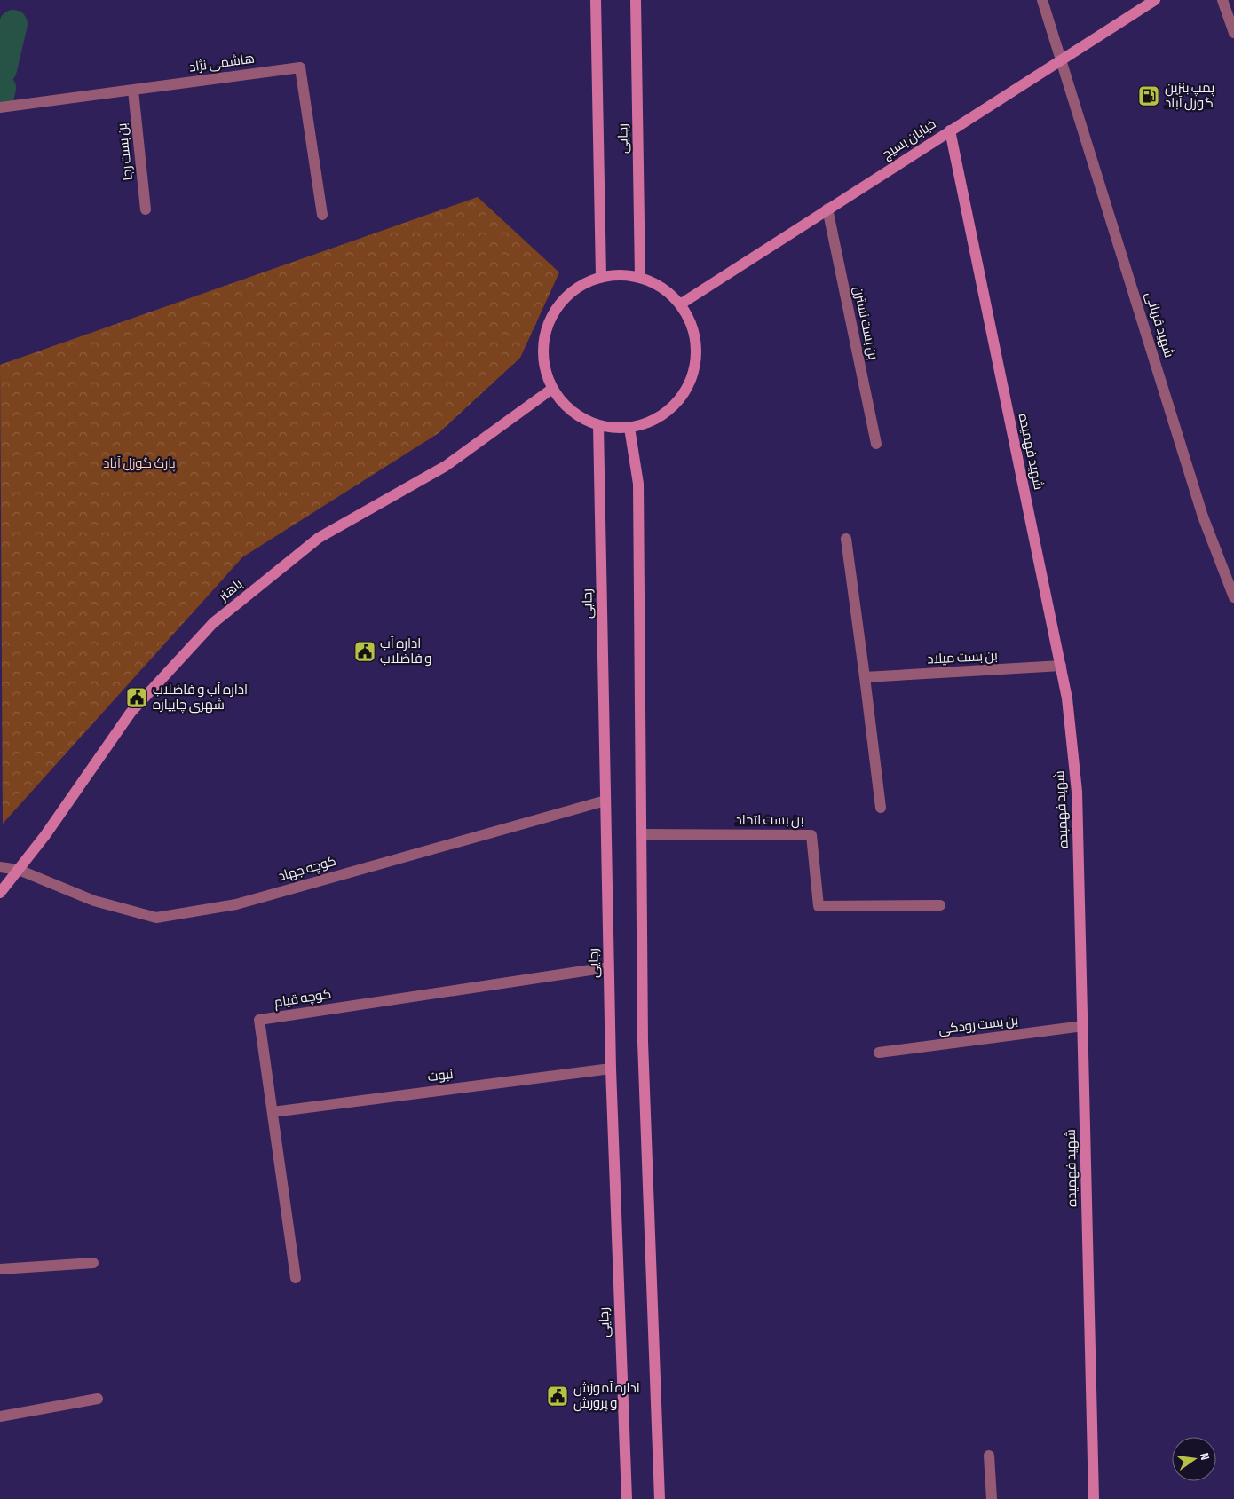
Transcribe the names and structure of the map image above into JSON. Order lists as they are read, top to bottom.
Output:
{
  "streets": {
    "street": [
      "هاشمی نژاد",
      "رجایی",
      "خیابان بسیج",
      "بن بست رجا",
      "بن بست نسترن",
      "شهید قربانی",
      "شهید فهمیده",
      "باهنر",
      "بن بست میلاد",
      "بن بست اتحاد",
      "کوچه جهاد",
      "کوچه قیام",
      "بن بست رودکی",
      "نبوت"
    ]
  },
  "crossings": [
    ["هاشمی نژاد", "بن بست رجا"],
    ["رجایی", "خیابان بسیج"],
    ["رجایی", "باهنر"],
    ["رجایی", "کوچه جهاد"],
    ["رجایی", "کوچه قیام"],
    ["رجایی", "نبوت"],
    ["خیابان بسیج", "بن بست نسترن"],
    ["خیابان بسیج", "شهید قربانی"],
    ["خیابان بسیج", "شهید فهمیده"],
    ["خیابان بسیج", "باهنر"],
    ["شهید فهمیده", "بن بست میلاد"],
    ["شهید فهمیده", "بن بست رودکی"],
    ["باهنر", "کوچه جهاد"],
    ["کوچه قیام", "نبوت"]
  ],
  "parks": ["پارک گوزل آباد"],
  "places": {
    "fuel station": ["پمپ بنزین گوزل آباد"],
    "public building": ["اداره آب و فاضلاب", "اداره آب و فاضلاب شهری چایپاره", "اداره آموزش و پرورش"]
  },
  "north": "right"
}
